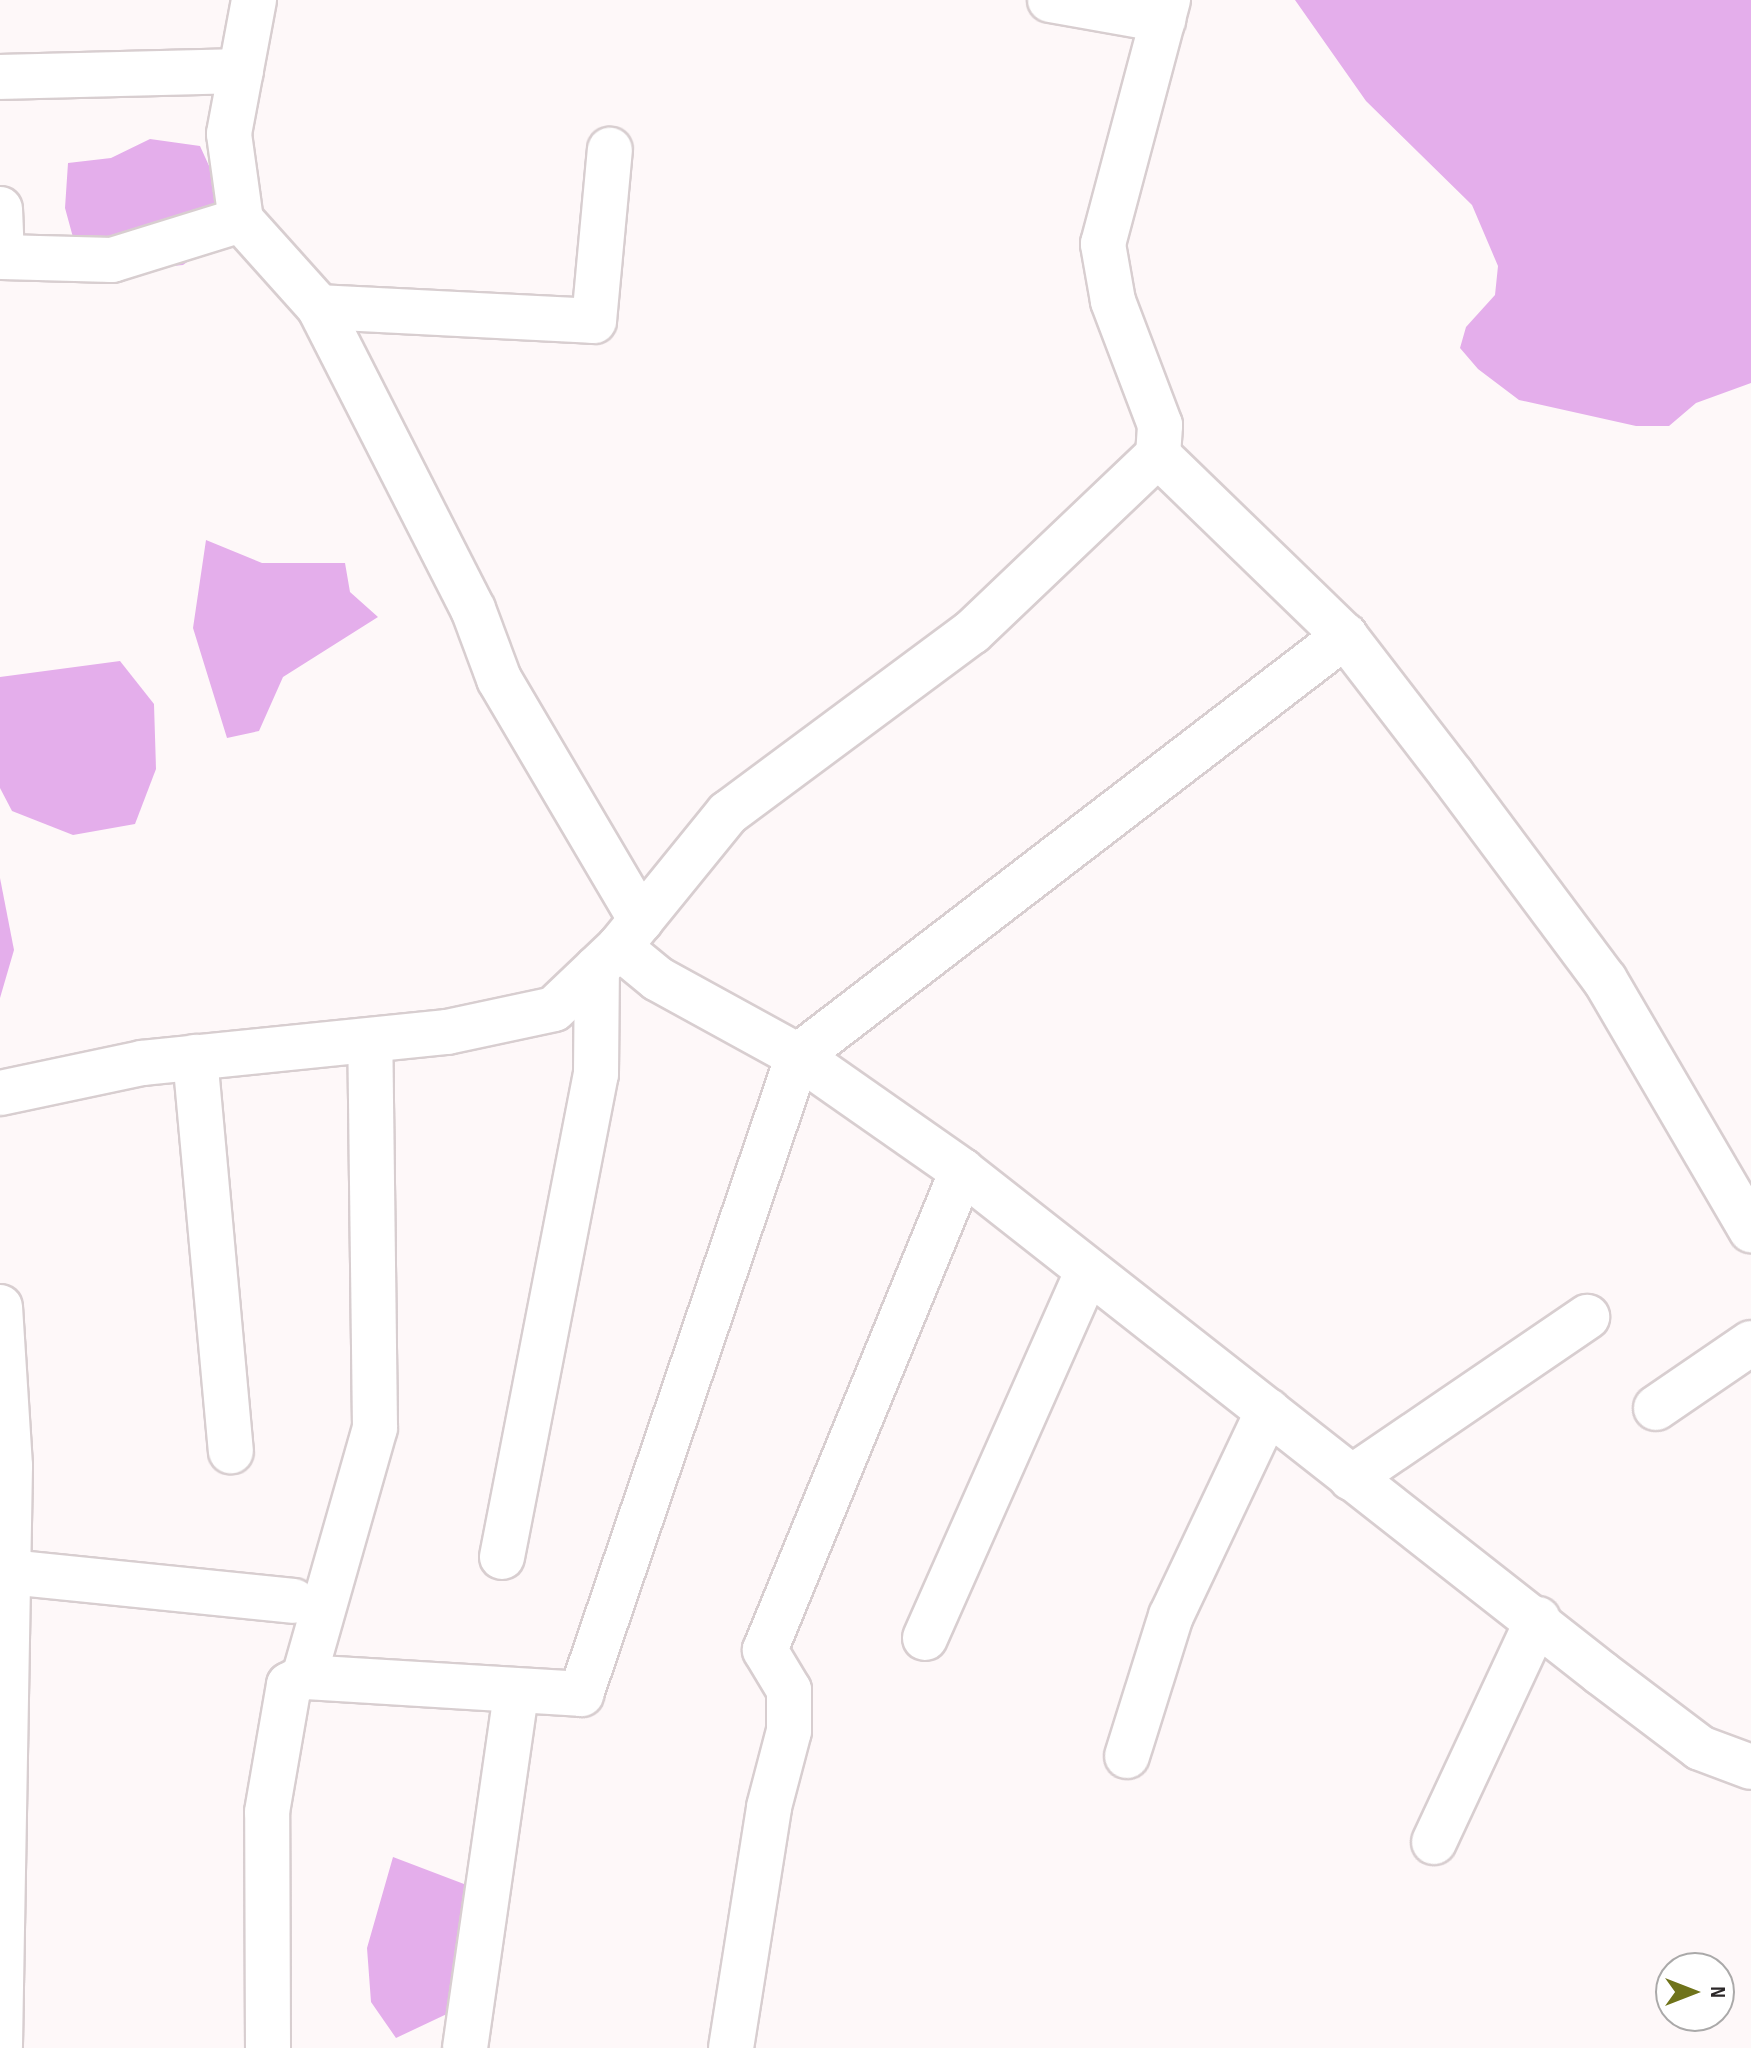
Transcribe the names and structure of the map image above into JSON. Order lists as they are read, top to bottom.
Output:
{
  "north": "right"
}
